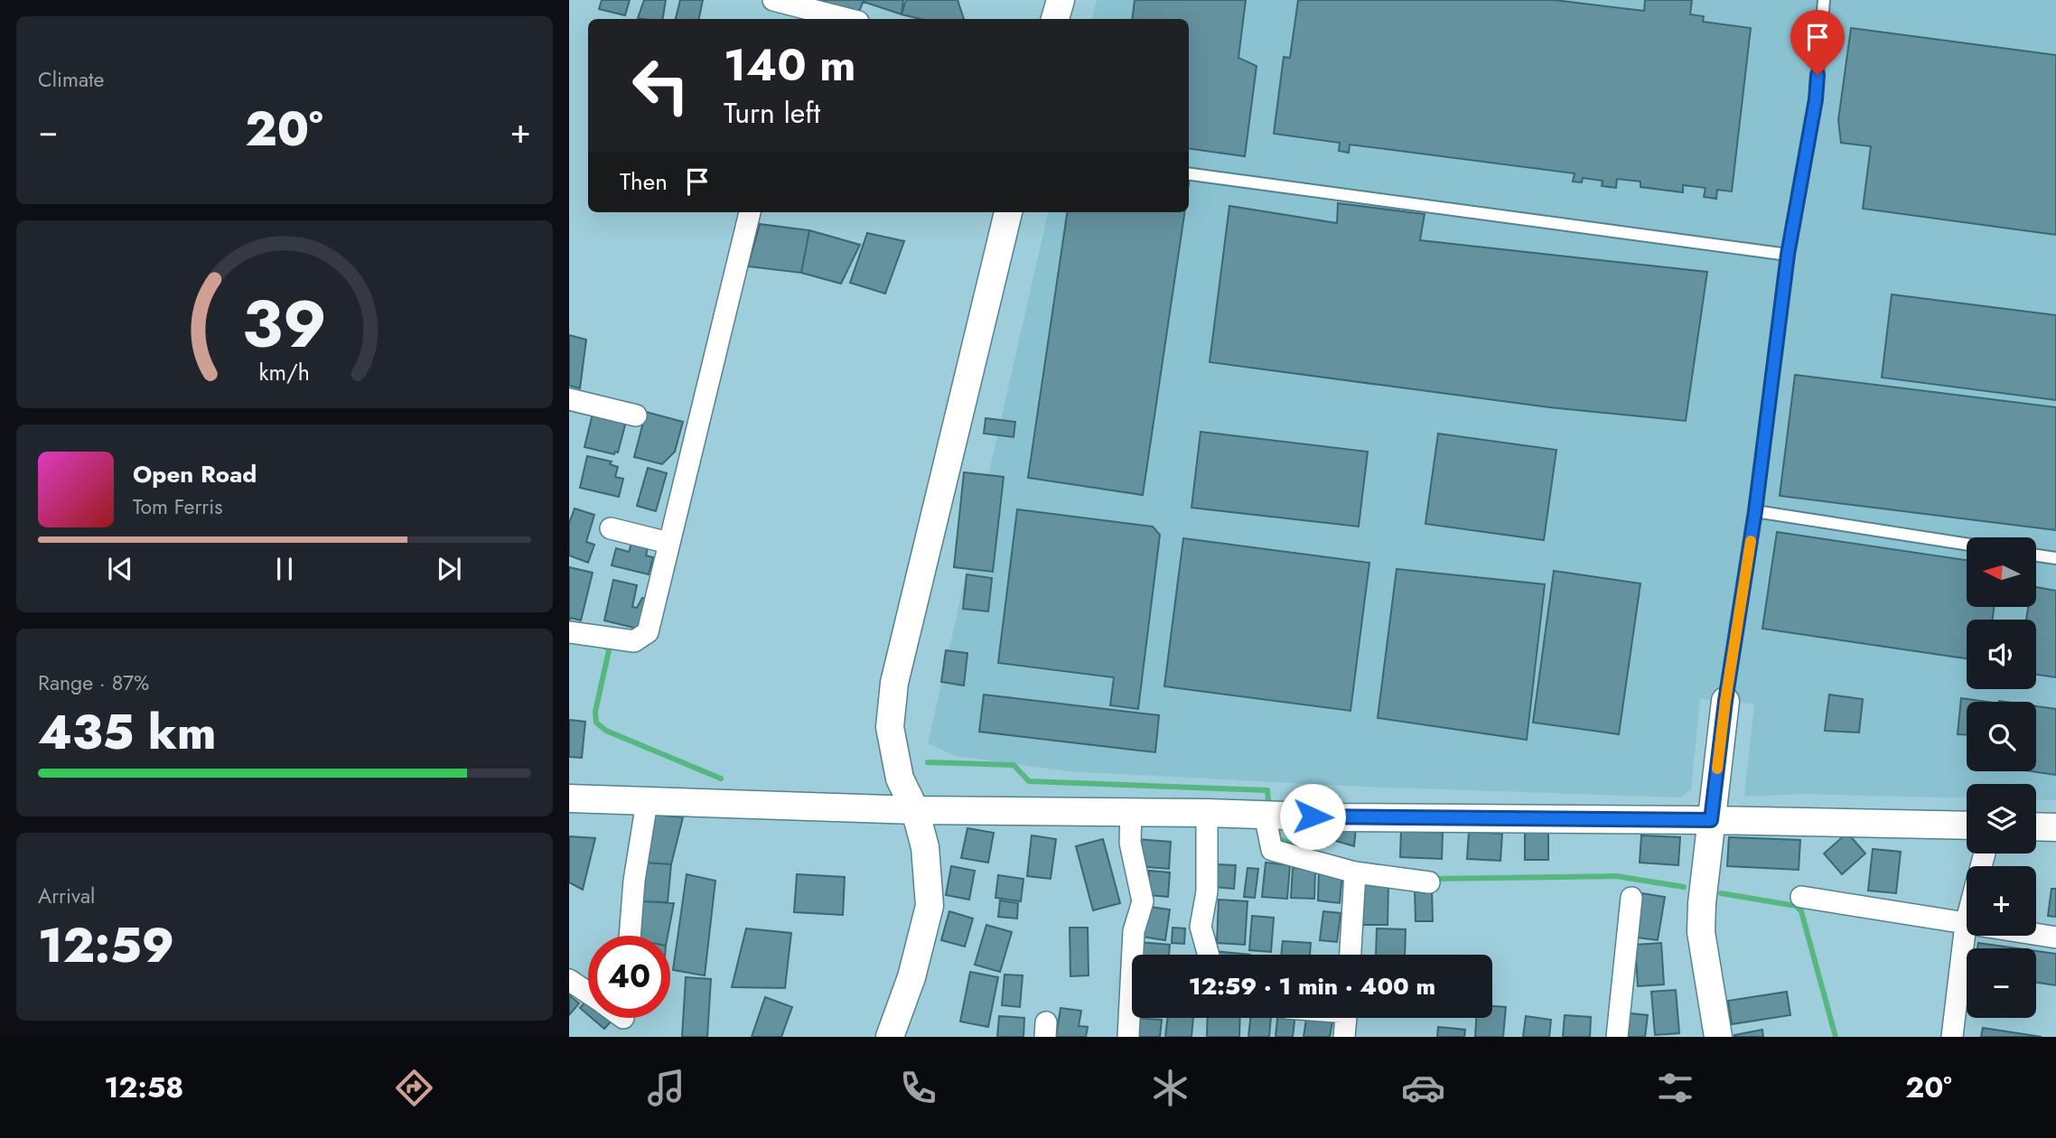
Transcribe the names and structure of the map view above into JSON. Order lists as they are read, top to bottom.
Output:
{
  "north": "left",
  "page": {
    "tile": [
      "Climate",
      ["Range · 87%", "435 km"],
      ["Arrival", "12:59"]
    ],
    "turn": ["140 m", "Turn left"],
    "heat": ["−", "20°", "+"],
    "then": "Then",
    "song": ["Open Road", "Tom Ferris"],
    "map_buttons": ["+", "−"],
    "limit": "40",
    "trip": "12:59 · 1 min · 400 m",
    "tabs": ["12:58", "20°"],
    "gauge": ["39", "km/h"]
  }
}
